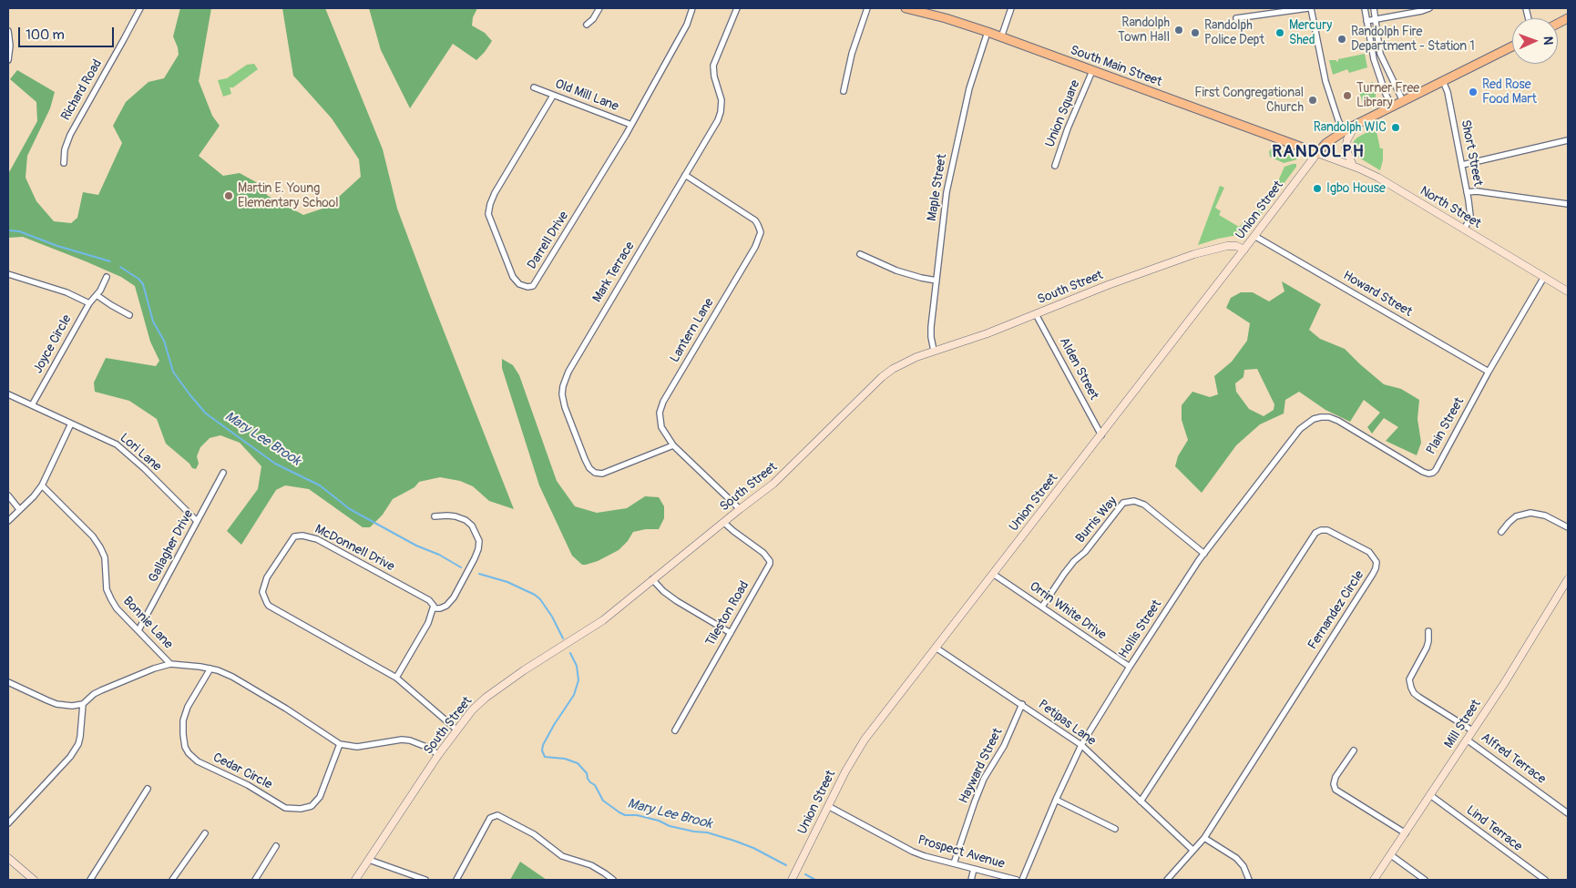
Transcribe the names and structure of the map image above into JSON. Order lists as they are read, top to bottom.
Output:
{
  "streets": {
    "main road": [
      "South Main Street",
      "North Street",
      "Union Street",
      "South Street",
      "Mill Street"
    ],
    "street": [
      "Richard Road",
      "Old Mill Lane",
      "Union Square",
      "Short Street",
      "Maple Street",
      "Darrell Drive",
      "Mark Terrace",
      "Howard Street",
      "Lantern Lane",
      "Joyce Circle",
      "Alden Street",
      "Plain Street",
      "Lori Lane",
      "Burris Way",
      "Gallagher Drive",
      "McDonnell Drive",
      "Fernandez Circle",
      "Orrin White Drive",
      "Tileston Road",
      "Bonnie Lane",
      "Hollis Street",
      "Petipas Lane",
      "Alfred Terrace",
      "Hayward Street",
      "Cedar Circle",
      "Lind Terrace",
      "Prospect Avenue"
    ]
  },
  "crossings": [
    ["South Main Street", "Union Square"],
    ["South Main Street", "Maple Street"],
    ["South Main Street", "North Street"],
    ["South Main Street", "Union Street"],
    ["Old Mill Lane", "Darrell Drive"],
    ["Short Street", "North Street"],
    ["Maple Street", "South Street"],
    ["North Street", "Union Street"],
    ["North Street", "Plain Street"],
    ["Union Street", "South Street"],
    ["Union Street", "Howard Street"],
    ["Union Street", "Alden Street"],
    ["Union Street", "Orrin White Drive"],
    ["Union Street", "Petipas Lane"],
    ["Union Street", "Prospect Avenue"],
    ["Mark Terrace", "Lantern Lane"],
    ["South Street", "Lantern Lane"],
    ["South Street", "Alden Street"],
    ["South Street", "McDonnell Drive"],
    ["South Street", "Tileston Road"],
    ["Howard Street", "Plain Street"],
    ["Joyce Circle", "Lori Lane"],
    ["Plain Street", "Hollis Street"],
    ["Lori Lane", "Gallagher Drive"],
    ["Burris Way", "Orrin White Drive"],
    ["Burris Way", "Hollis Street"],
    ["Gallagher Drive", "Bonnie Lane"],
    ["Fernandez Circle", "Petipas Lane"],
    ["Orrin White Drive", "Hollis Street"],
    ["Hollis Street", "Petipas Lane"],
    ["Petipas Lane", "Hayward Street"],
    ["Mill Street", "Alfred Terrace"],
    ["Mill Street", "Lind Terrace"],
    ["Hayward Street", "Prospect Avenue"]
  ],
  "districts": ["RANDOLPH"],
  "water": ["Mary Lee Brook"],
  "places": [
    "Randolph Town Hall",
    "Randolph Police Dept",
    "Mercury Shed",
    "Randolph Fire Department - Station 1",
    "Red Rose Food Mart",
    "Turner Free Library",
    "First Congregational Church",
    "Randolph WIC",
    "Igbo House",
    "Martin E. Young Elementary School"
  ],
  "scale_bar": "100 m",
  "north": "right"
}
